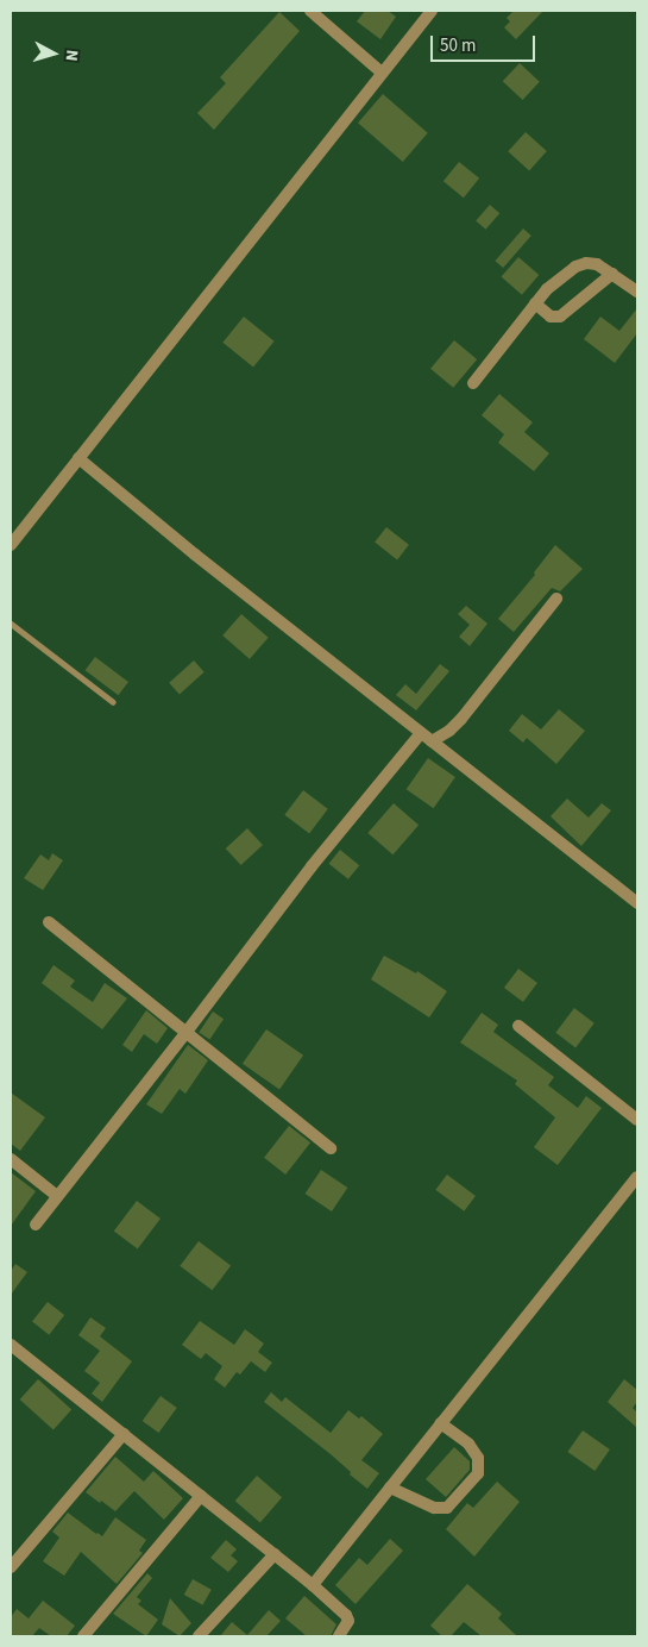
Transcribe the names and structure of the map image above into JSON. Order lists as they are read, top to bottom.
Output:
{
  "scale_bar": "50 m",
  "north": "right"
}
